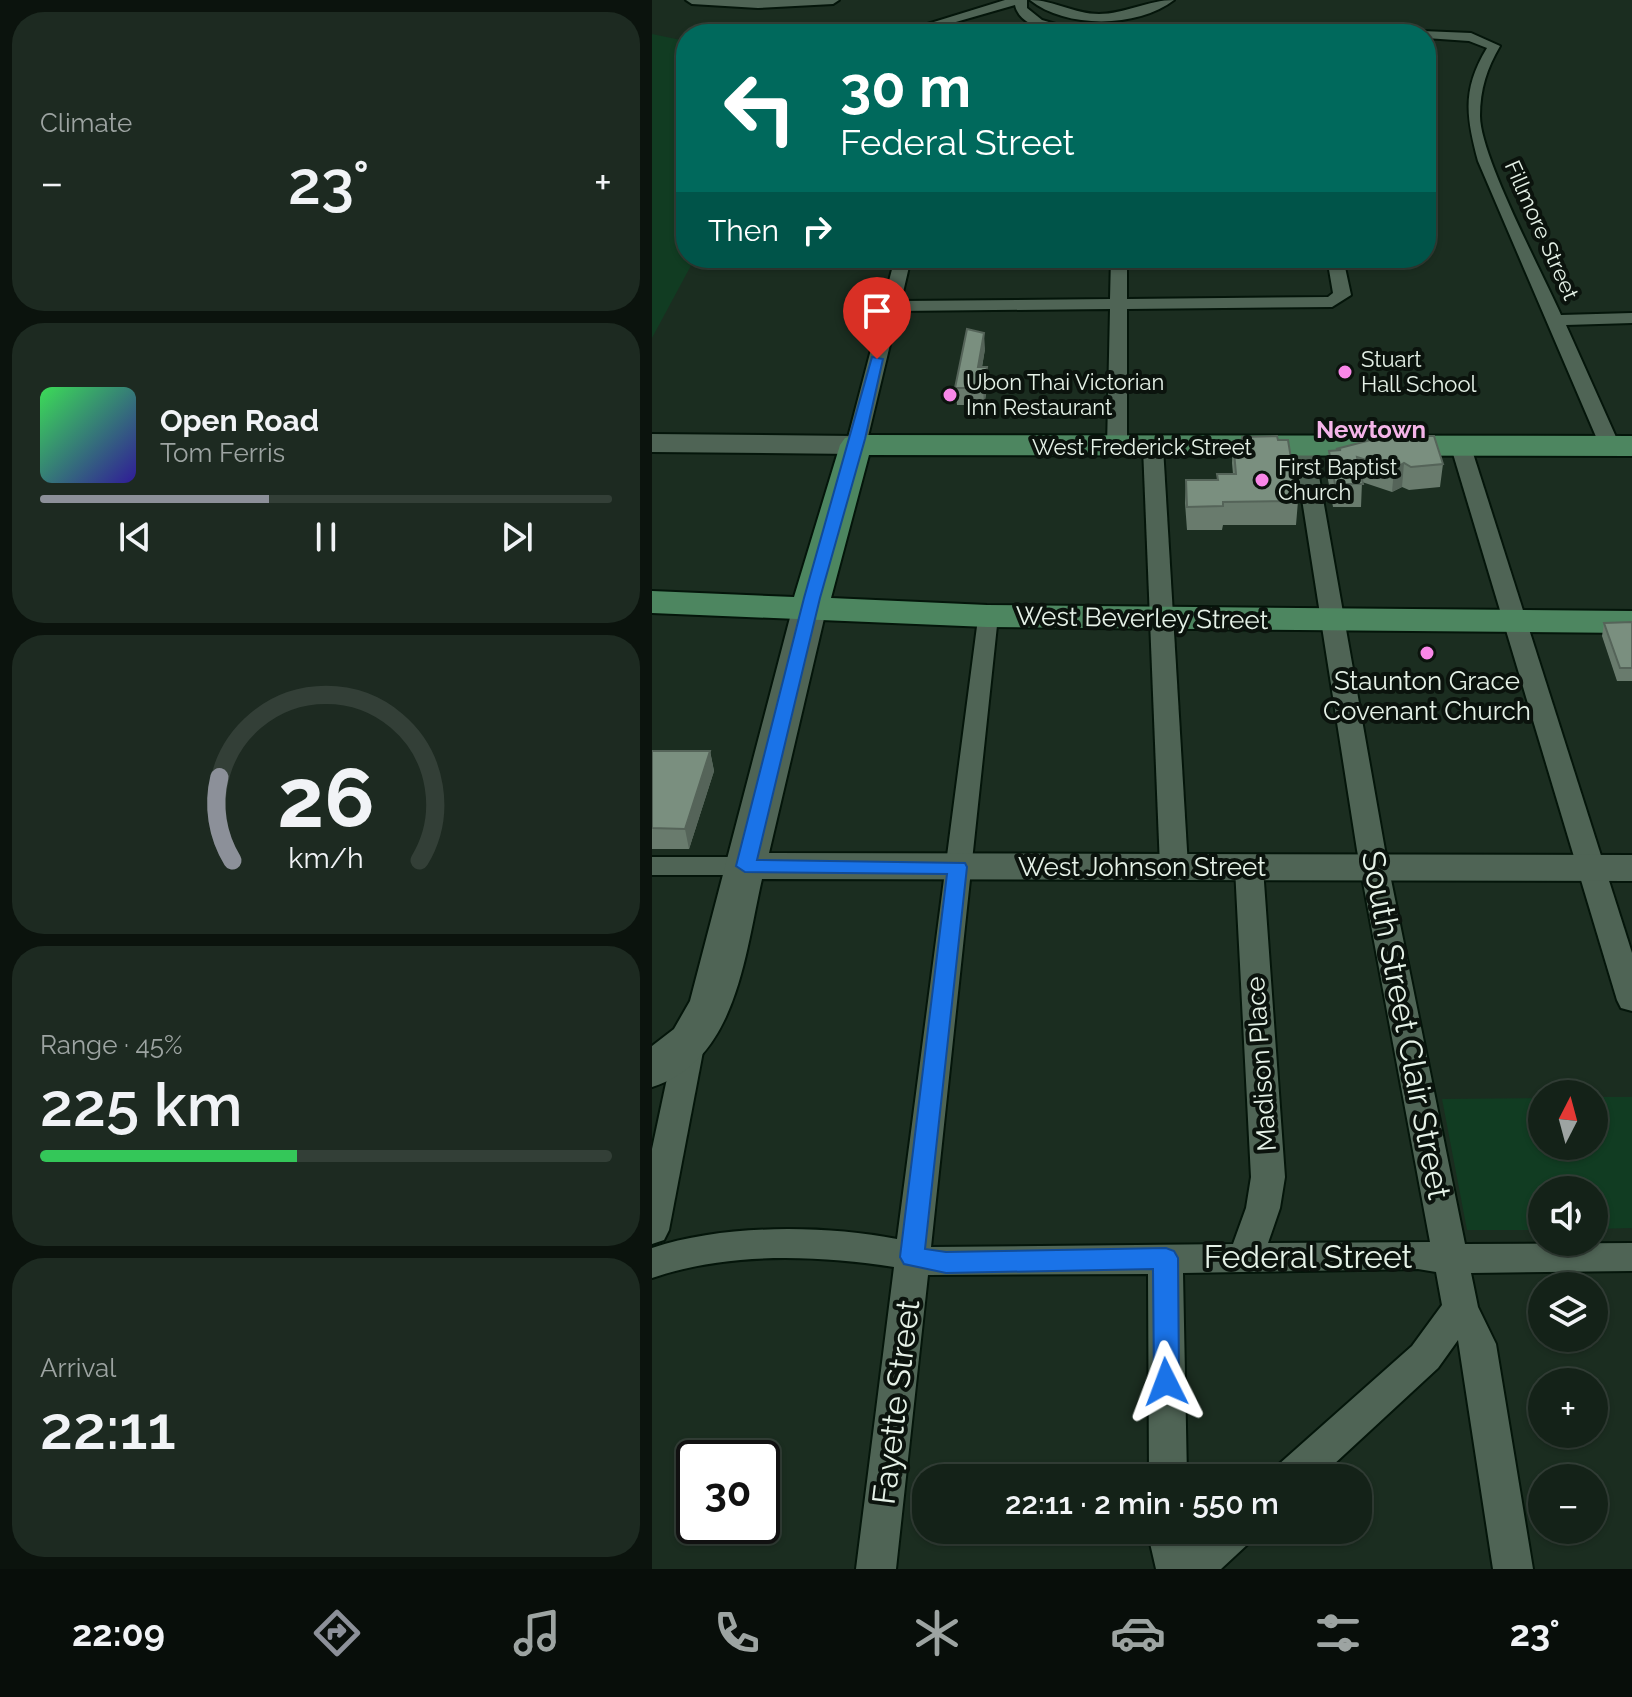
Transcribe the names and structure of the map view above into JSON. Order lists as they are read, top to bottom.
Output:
{
  "streets": {
    "main road": ["West Frederick Street", "West Beverley Street"],
    "street": [
      "Fillmore Street",
      "West Johnson Street",
      "South Street Clair Street",
      "Madison Place",
      "Federal Street",
      "Fayette Street"
    ]
  },
  "crossings": [
    ["Fillmore Street", "West Frederick Street"],
    ["West Frederick Street", "South Street Clair Street"],
    ["West Beverley Street", "South Street Clair Street"],
    ["West Beverley Street", "Fayette Street"],
    ["West Johnson Street", "South Street Clair Street"],
    ["West Johnson Street", "Madison Place"],
    ["West Johnson Street", "Fayette Street"],
    ["South Street Clair Street", "Federal Street"],
    ["Madison Place", "Federal Street"],
    ["Federal Street", "Fayette Street"]
  ],
  "districts": ["Newtown"],
  "places": [
    "Stuart Hall School",
    "Ubon Thai Victorian Inn Restaurant",
    "First Baptist Church",
    "Staunton Grace Covenant Church"
  ],
  "north": "top",
  "page": {
    "tile": [
      "Climate",
      ["Range · 45%", "225 km"],
      ["Arrival", "22:11"]
    ],
    "turn": ["30 m", "Federal Street"],
    "heat": ["−", "23°", "+"],
    "then": "Then",
    "song": ["Open Road", "Tom Ferris"],
    "map_buttons": ["+", "−"],
    "limit": "30",
    "trip": "22:11 · 2 min · 550 m",
    "tabs": ["22:09", "23°"],
    "gauge": ["26", "km/h"]
  }
}
